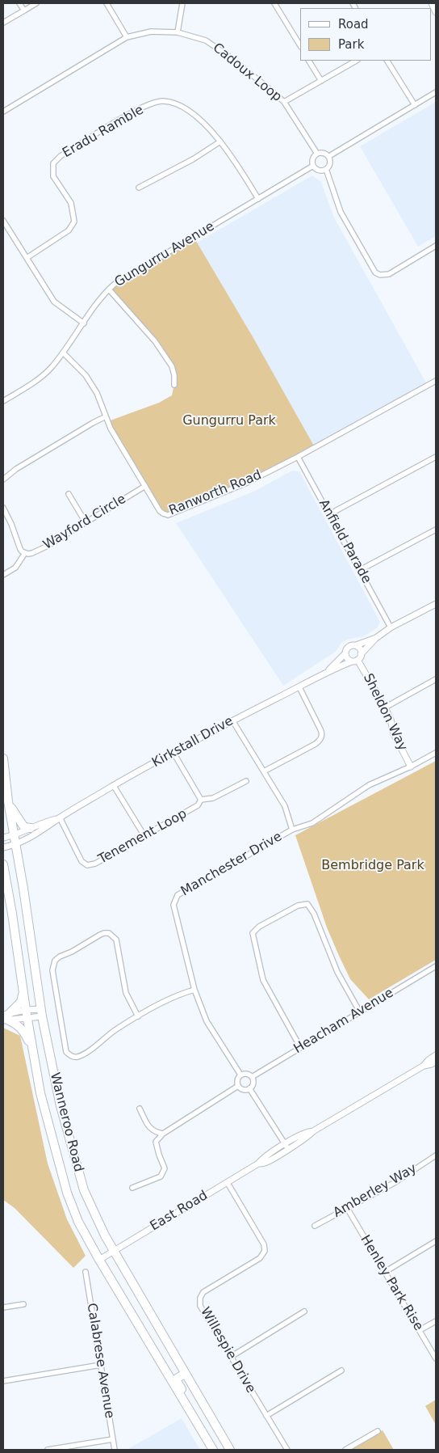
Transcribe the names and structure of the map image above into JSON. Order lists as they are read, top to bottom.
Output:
{
  "streets": {
    "highway": ["Wanneroo Road"],
    "street": [
      "Cadoux Loop",
      "Eradu Ramble",
      "Gungurru Avenue",
      "Ranworth Road",
      "Wayford Circle",
      "Anfield Parade",
      "Sheldon Way",
      "Kirkstall Drive",
      "Tenement Loop",
      "Manchester Drive",
      "Heacham Avenue",
      "Amberley Way",
      "East Road",
      "Henley Park Rise",
      "Willespie Drive",
      "Calabrese Avenue"
    ]
  },
  "crossings": [
    ["Cadoux Loop", "Gungurru Avenue"],
    ["Eradu Ramble", "Gungurru Avenue"],
    ["Gungurru Avenue", "Ranworth Road"],
    ["Ranworth Road", "Wayford Circle"],
    ["Ranworth Road", "Anfield Parade"],
    ["Anfield Parade", "Kirkstall Drive"],
    ["Sheldon Way", "Kirkstall Drive"],
    ["Sheldon Way", "Manchester Drive"],
    ["Kirkstall Drive", "Tenement Loop"],
    ["Kirkstall Drive", "Wanneroo Road"],
    ["Manchester Drive", "Heacham Avenue"],
    ["Wanneroo Road", "East Road"],
    ["Amberley Way", "Henley Park Rise"],
    ["East Road", "Willespie Drive"]
  ],
  "parks": ["Gungurru Park", "Bembridge Park"],
  "legend": ["Road", "Park"]
}
